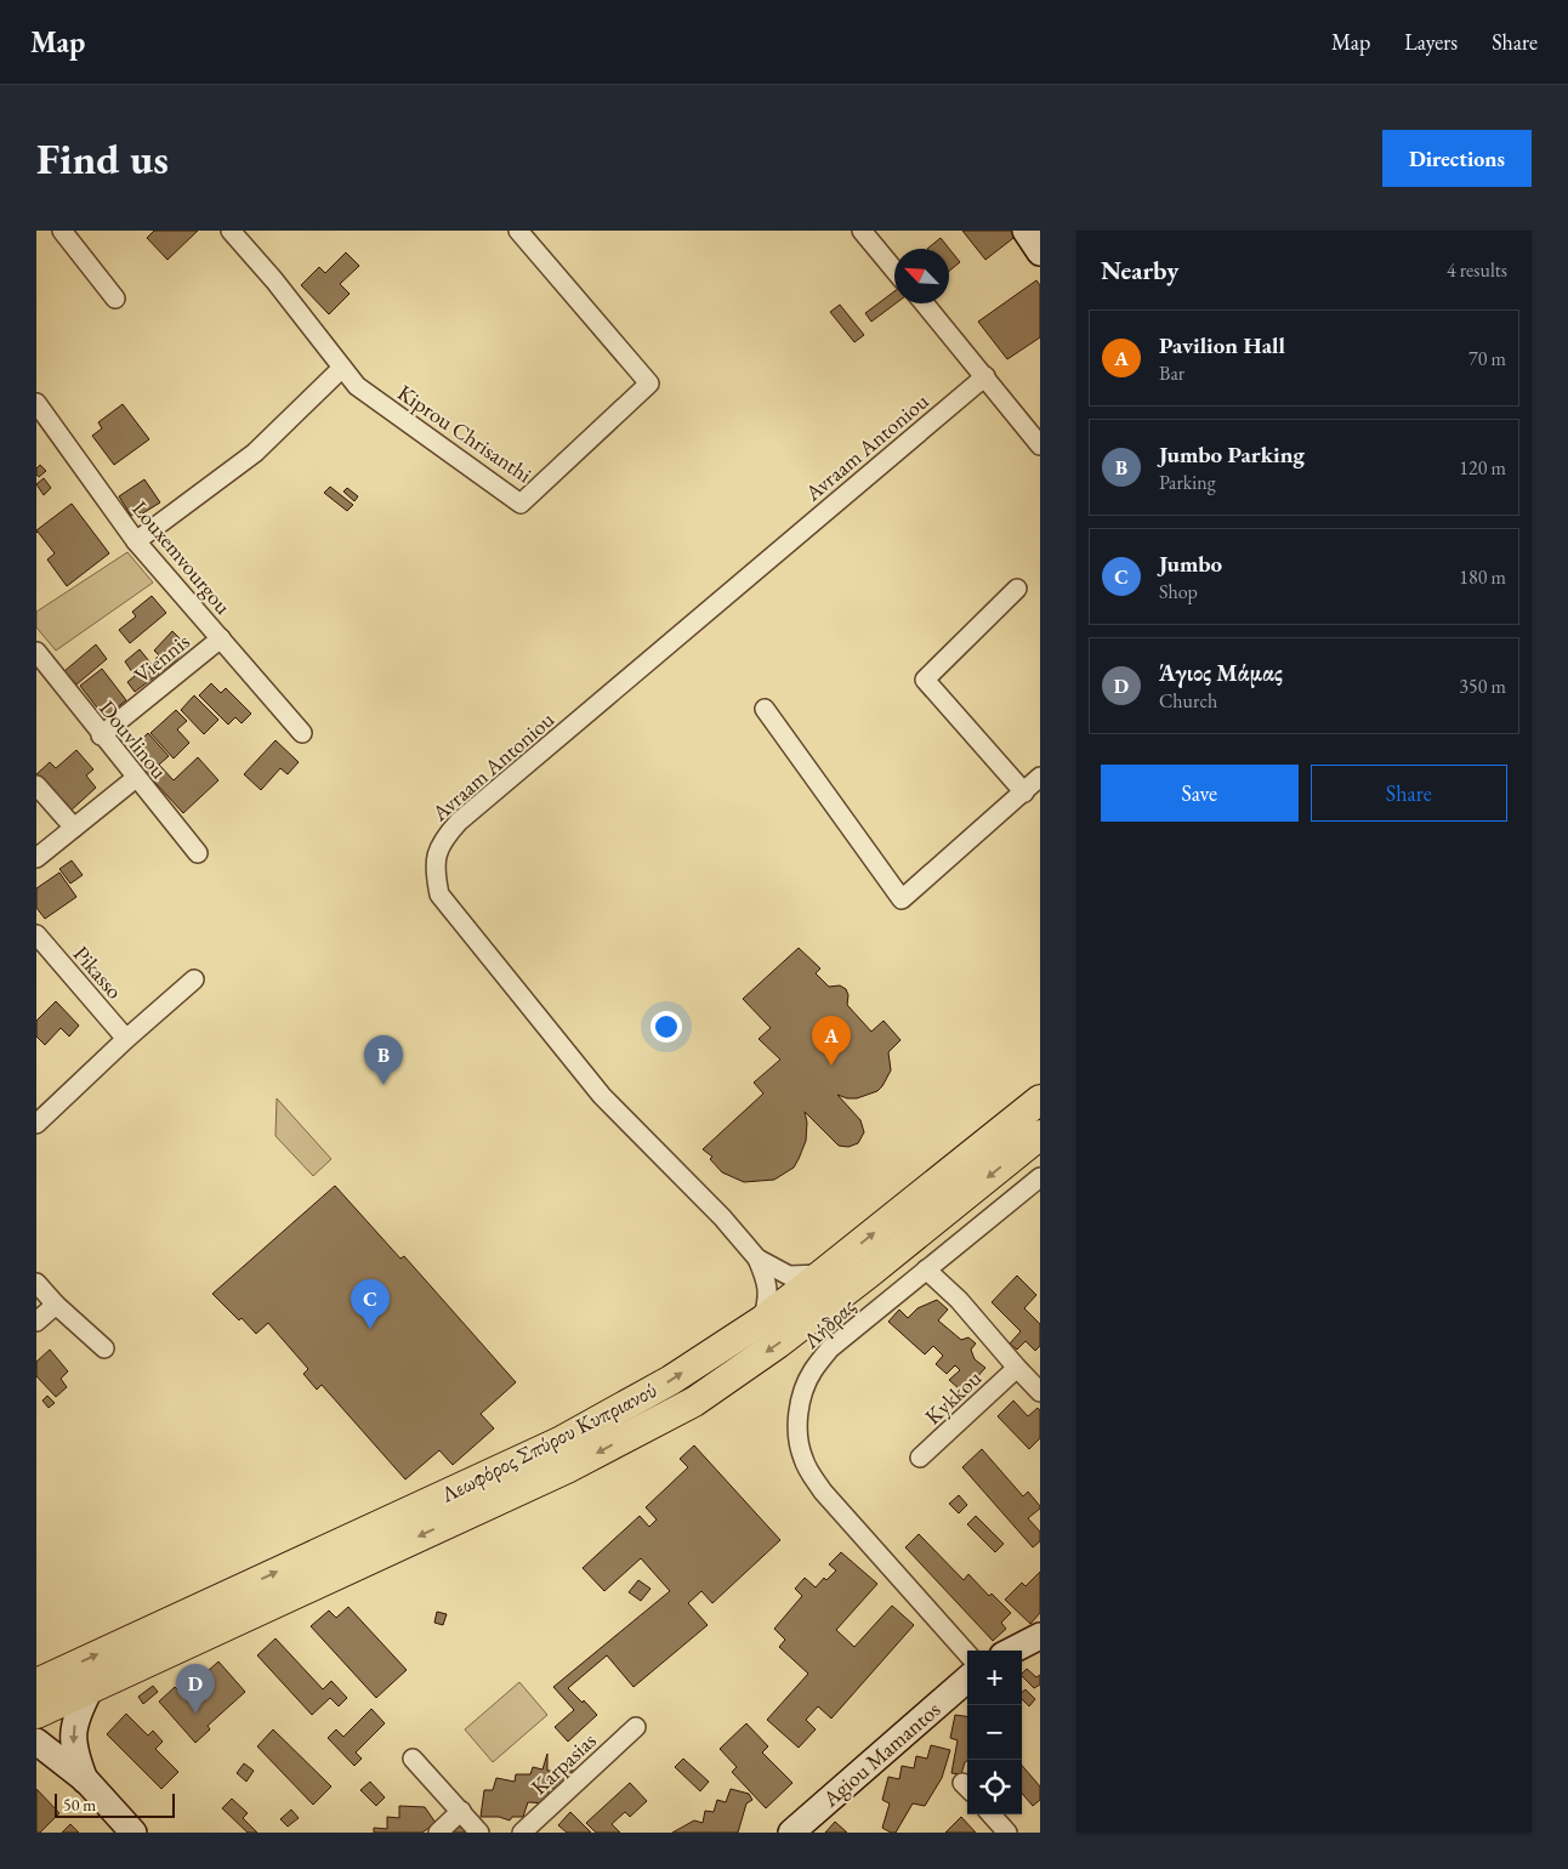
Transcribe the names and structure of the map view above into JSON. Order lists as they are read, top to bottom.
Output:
{
  "streets": {
    "main road": ["Λεωφόρος Σπύρου Κυπριανού"],
    "street": [
      "Kiprou Chrisanthi",
      "Avraam Antoniou",
      "Louxemvourgou",
      "Viennis",
      "Douvlinou",
      "Pikasso",
      "Λήδρας",
      "Kykkou",
      "Agiou Mamantos",
      "Karpasias"
    ]
  },
  "crossings": [
    ["Louxemvourgou", "Viennis"],
    ["Viennis", "Douvlinou"]
  ],
  "scale_bar": "50 m",
  "north": "top left",
  "page": {
    "header": "Map",
    "nav": ["Map", "Layers", "Share"],
    "buttons": [
      "Directions",
      ["Save", "Share"]
    ],
    "title": "Find us",
    "heading": ["Nearby", "4 results"],
    "list": [
      {
        "mark": "A",
        "name": "Pavilion Hall",
        "note": "Bar",
        "value": "70 m"
      },
      {
        "mark": "B",
        "name": "Jumbo Parking",
        "note": "Parking",
        "value": "120 m"
      },
      {
        "mark": "C",
        "name": "Jumbo",
        "note": "Shop",
        "value": "180 m"
      },
      {
        "mark": "D",
        "name": "Άγιος Μάμας",
        "note": "Church",
        "value": "350 m"
      }
    ],
    "pins": [
      "A",
      "B",
      "C",
      "D"
    ],
    "map_buttons": ["+", "−"],
    "scale": "50 m"
  }
}
